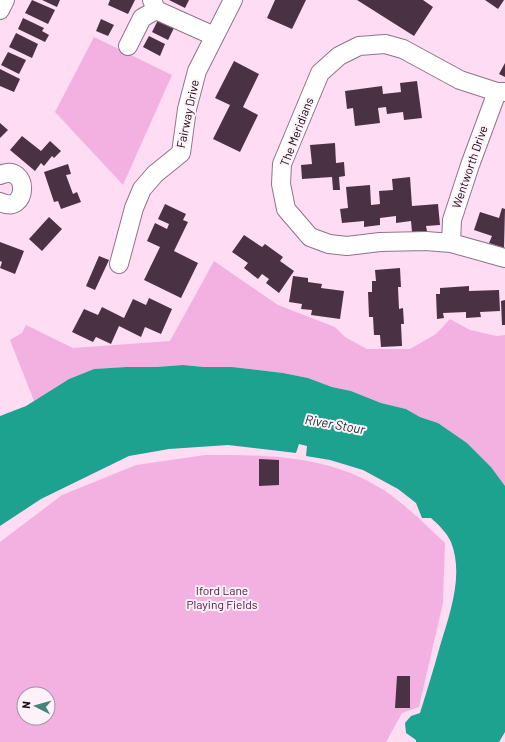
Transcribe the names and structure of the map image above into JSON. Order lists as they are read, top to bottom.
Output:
{
  "streets": {
    "street": ["Fairway Drive", "The Meridians", "Wentworth Drive"]
  },
  "crossings": [
    ["The Meridians", "Wentworth Drive"]
  ],
  "water": ["River Stour"],
  "parks": ["Iford Lane Playing Fields"],
  "north": "left"
}
